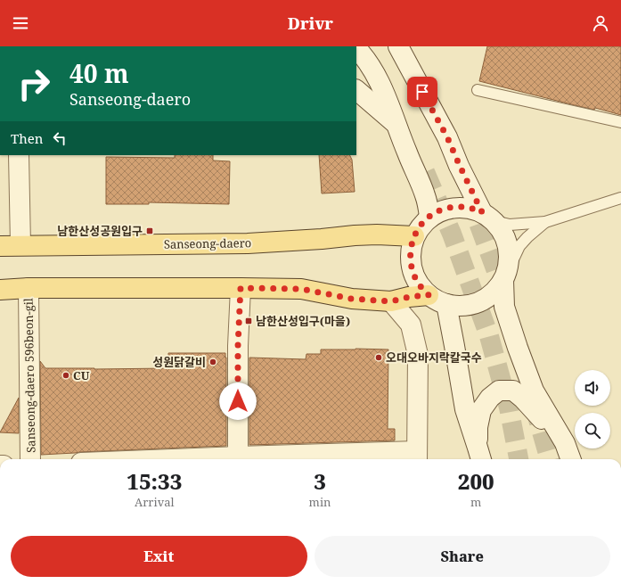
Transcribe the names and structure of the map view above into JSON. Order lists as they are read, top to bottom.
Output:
{
  "streets": {
    "main road": ["Sanseong-daero", "Sanseong-daero 596beon-gil"]
  },
  "places": {
    "transit": ["남한산성공원입구", "남한산성입구(마을)"],
    "other": ["오대오바지락칼국수", "성원닭갈비", "CU"]
  },
  "page": {
    "header": "Drivr",
    "turn": ["40 m", "Sanseong-daero"],
    "then": "Then",
    "eta": [
      "15:33",
      "Arrival",
      "3",
      "min",
      "200",
      "m"
    ],
    "buttons": ["Exit", "Share"]
  }
}
